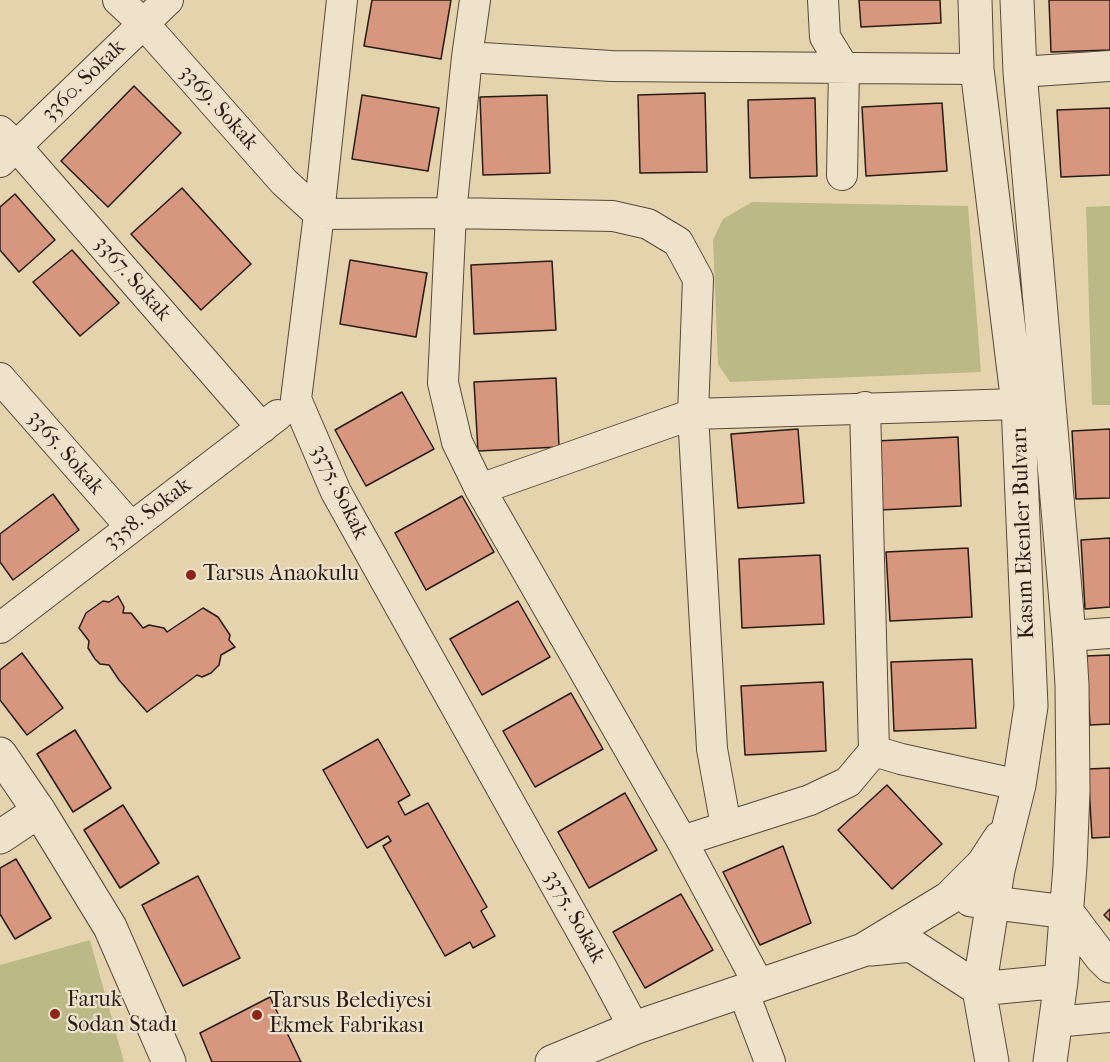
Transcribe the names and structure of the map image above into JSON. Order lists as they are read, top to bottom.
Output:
{
  "streets": {
    "street": [
      "3360. Sokak",
      "3369. Sokak",
      "3367. Sokak",
      "3365. Sokak",
      "3375. Sokak",
      "3358. Sokak",
      "Kasım Ekenler Bulvarı"
    ]
  },
  "crossings": [
    ["3360. Sokak", "3369. Sokak"],
    ["3360. Sokak", "3367. Sokak"],
    ["3367. Sokak", "3358. Sokak"],
    ["3365. Sokak", "3358. Sokak"],
    ["3375. Sokak", "3358. Sokak"]
  ],
  "places": ["Tarsus Anaokulu", "Faruk Sodan Stadı", "Tarsus Belediyesi Ekmek Fabrikası"]
}
